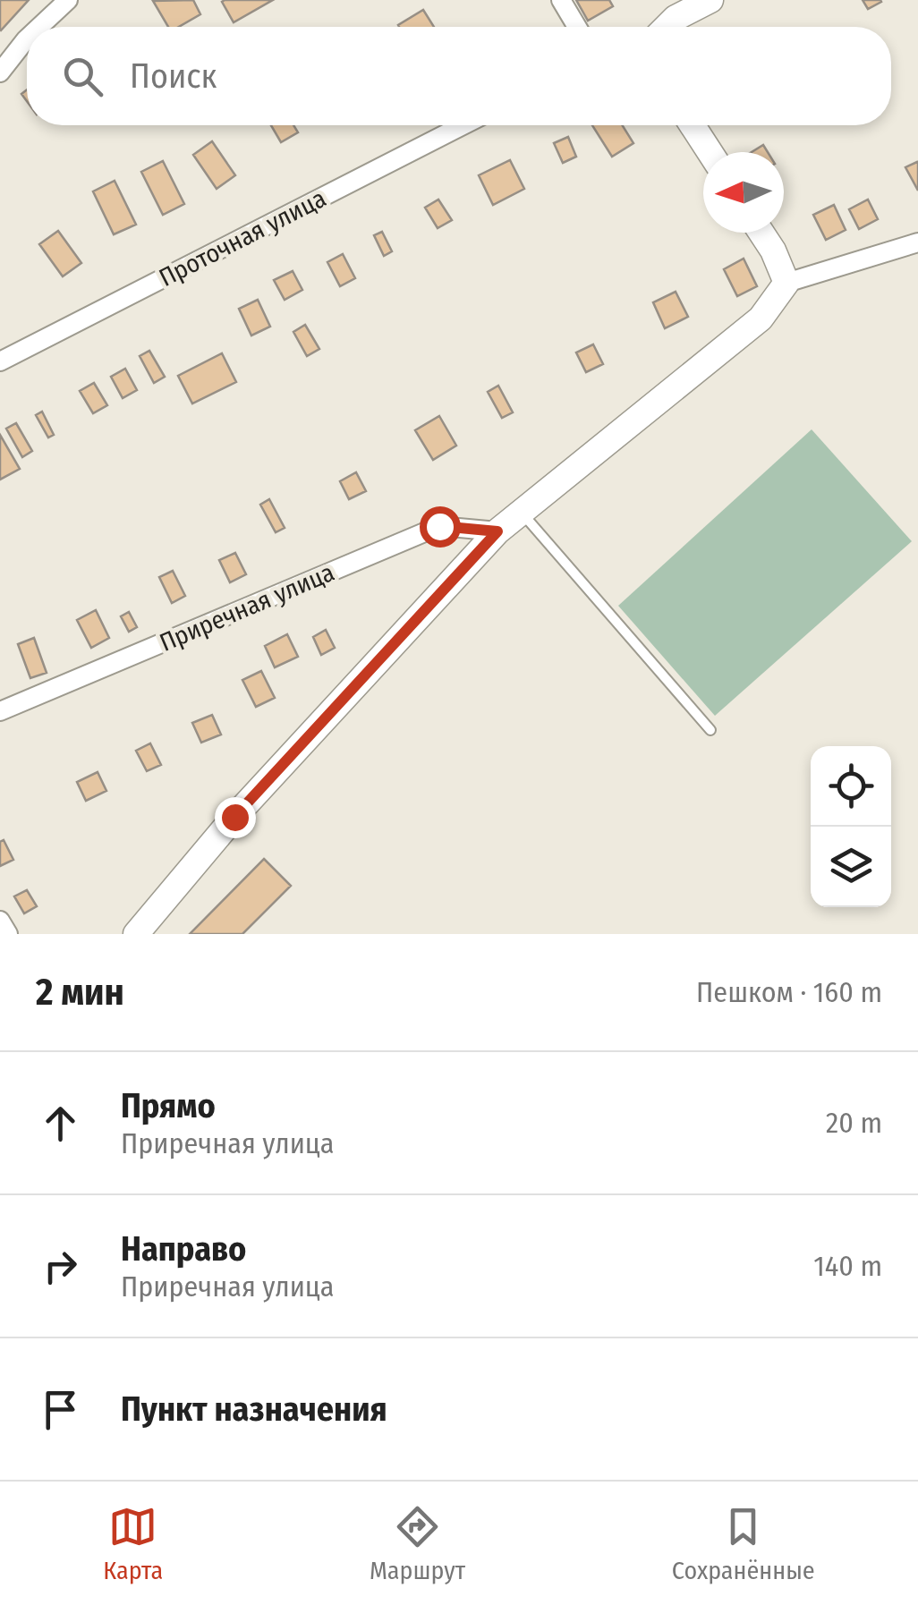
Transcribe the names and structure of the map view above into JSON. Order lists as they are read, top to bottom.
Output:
{
  "streets": {
    "street": ["Проточная улица", "Приречная улица"]
  },
  "north": "left",
  "page": {
    "search": "Поиск",
    "heading": ["2 мин", "Пешком · 160 m"],
    "list": [
      ["Прямо", "Приречная улица", "20 m"],
      ["Направо", "Приречная улица", "140 m"],
      "Пункт назначения"
    ],
    "nav": ["Карта", "Маршрут", "Сохранённые"]
  }
}
